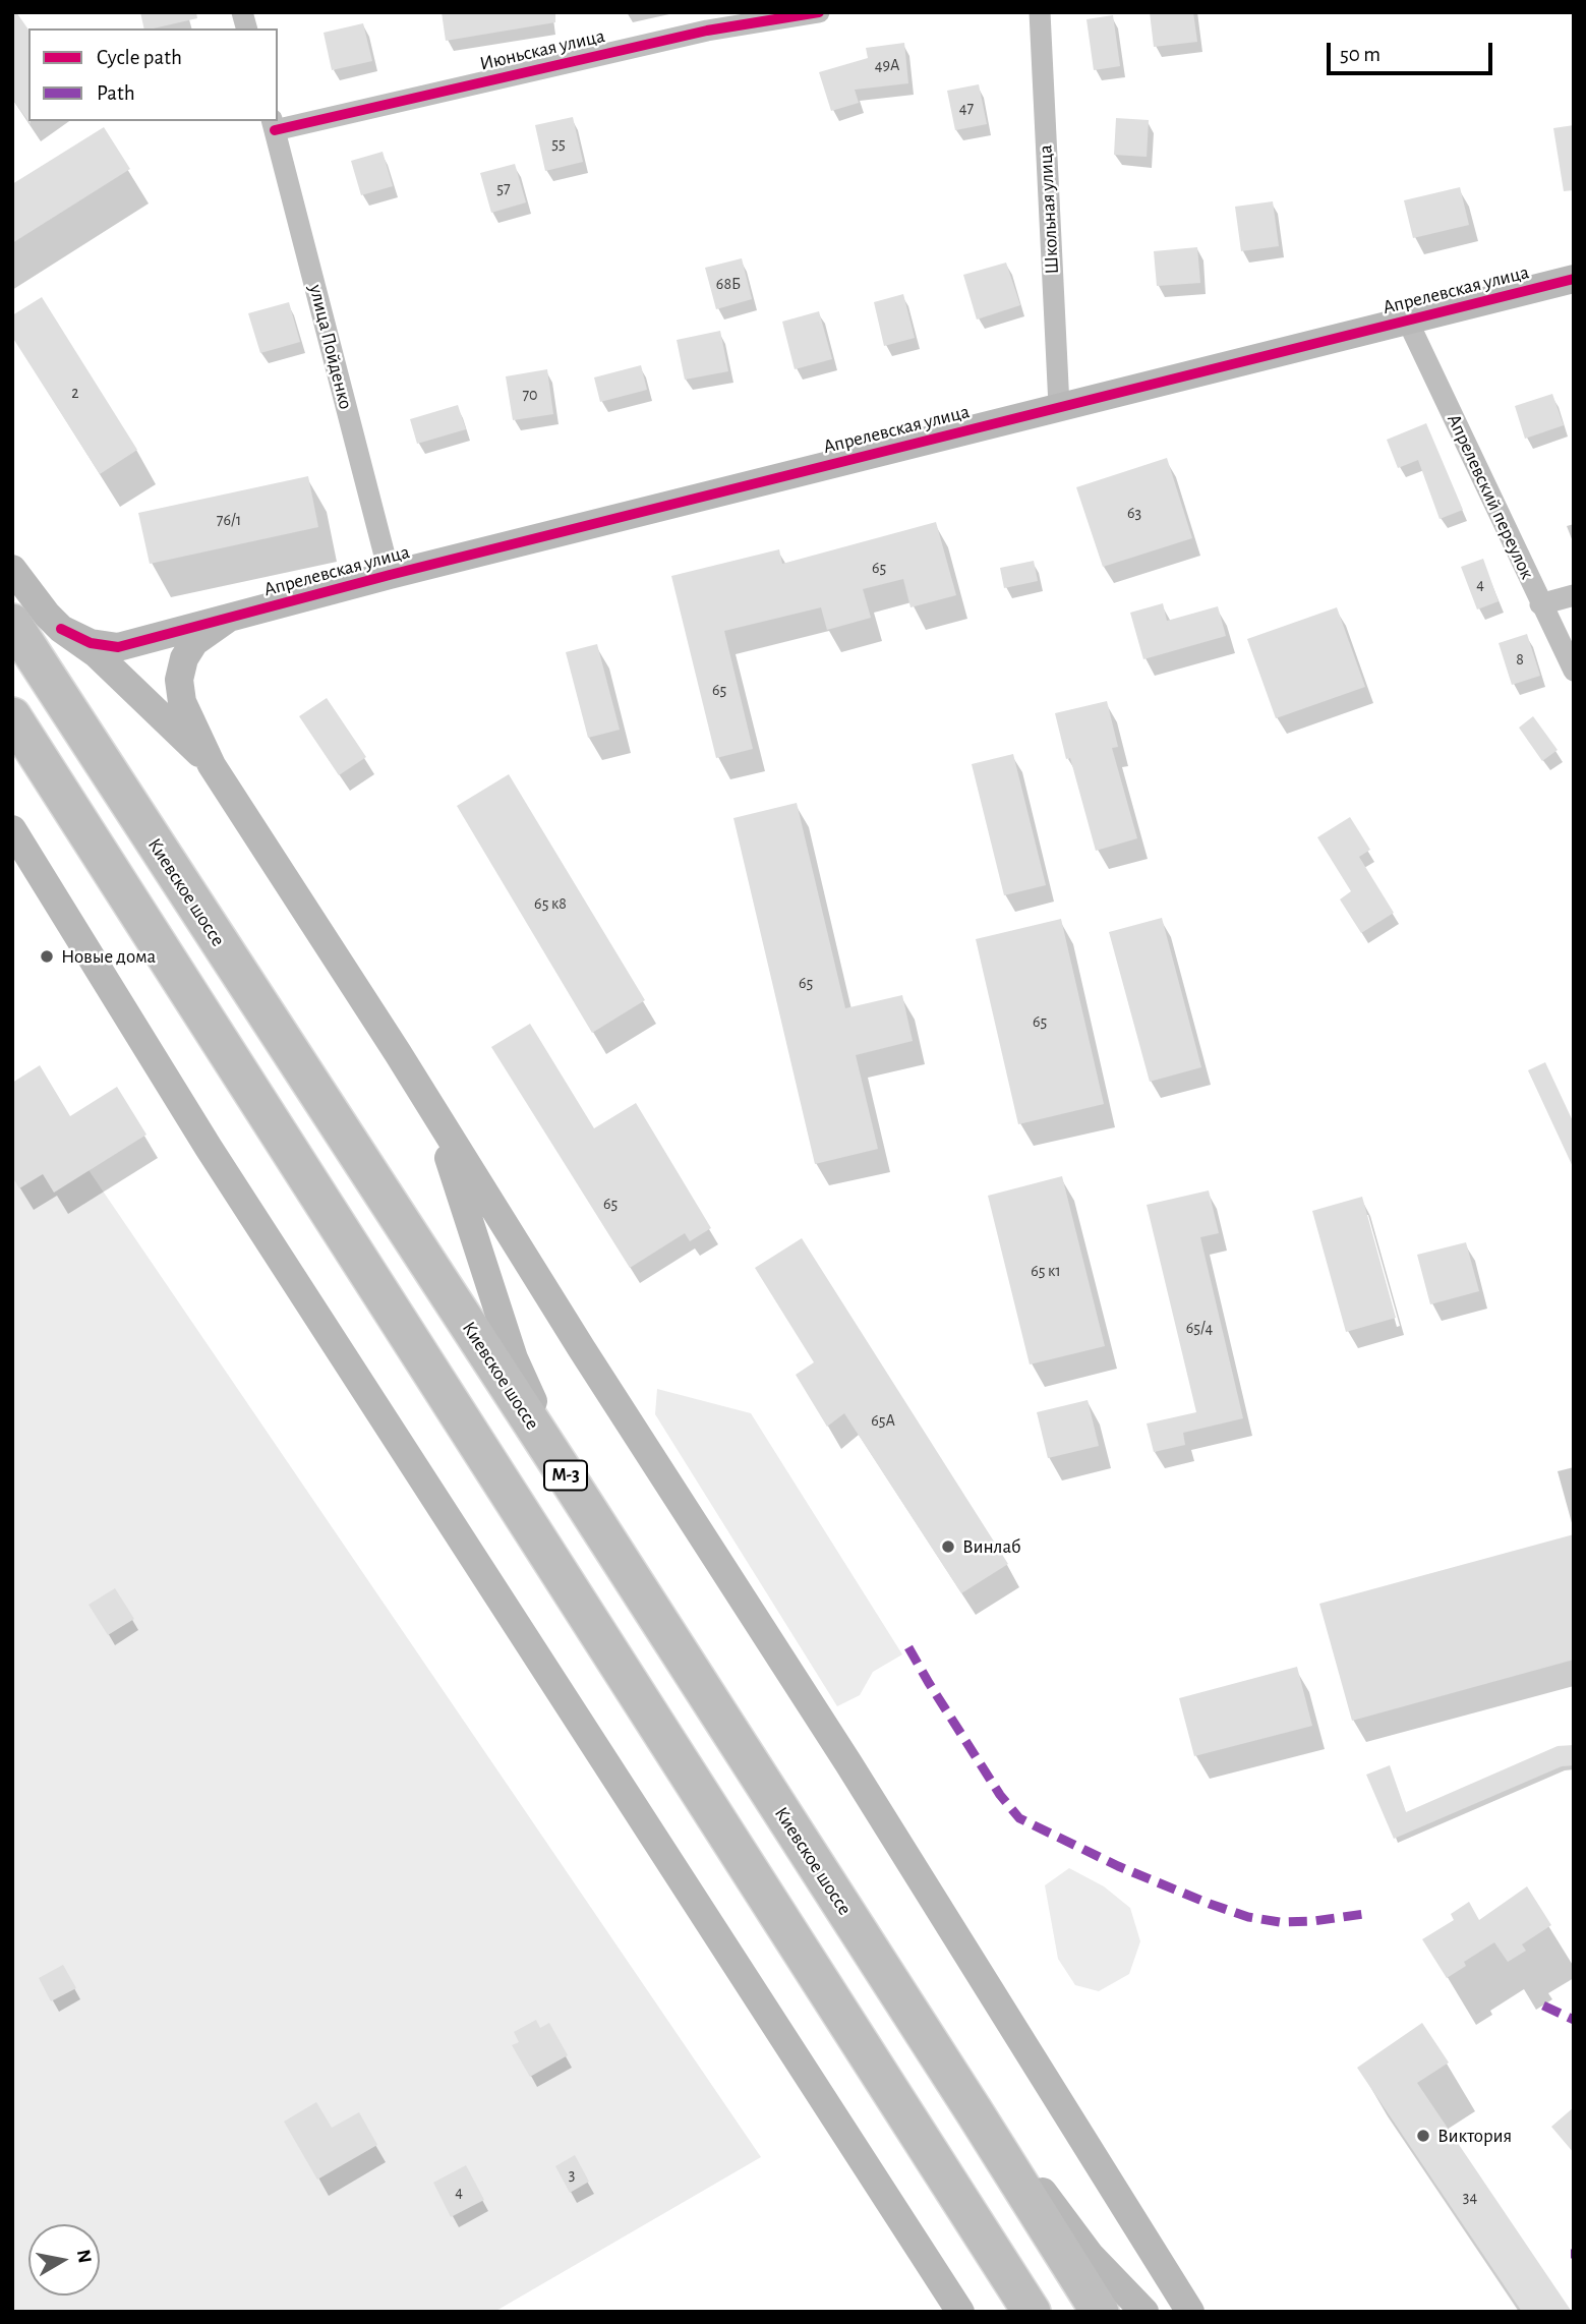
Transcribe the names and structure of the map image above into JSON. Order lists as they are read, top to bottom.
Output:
{
  "streets": {
    "highway": ["Киевское шоссе", "М-3"],
    "main road": ["Апрелевская улица"],
    "street": [
      "Июньская улица",
      "Школьная улица",
      "улица Пойденко",
      "Апрелевский переулок"
    ]
  },
  "crossings": [
    ["Июньская улица", "улица Пойденко"],
    ["Школьная улица", "Апрелевская улица"],
    ["Апрелевская улица", "улица Пойденко"],
    ["Апрелевская улица", "Апрелевский переулок"]
  ],
  "places": ["Новые дома", "Винлаб", "Виктория"],
  "house_numbers": [
    "49А",
    "47",
    "55",
    "57",
    "68Б",
    "2",
    "70",
    "63",
    "76/1",
    "65",
    "4",
    "8",
    "65",
    "65 к8",
    "65",
    "65",
    "65",
    "65 к1",
    "65/4",
    "65А",
    "3",
    "4",
    "34"
  ],
  "legend": ["Cycle path", "Path"],
  "scale_bar": "50 m",
  "north": "right"
}
